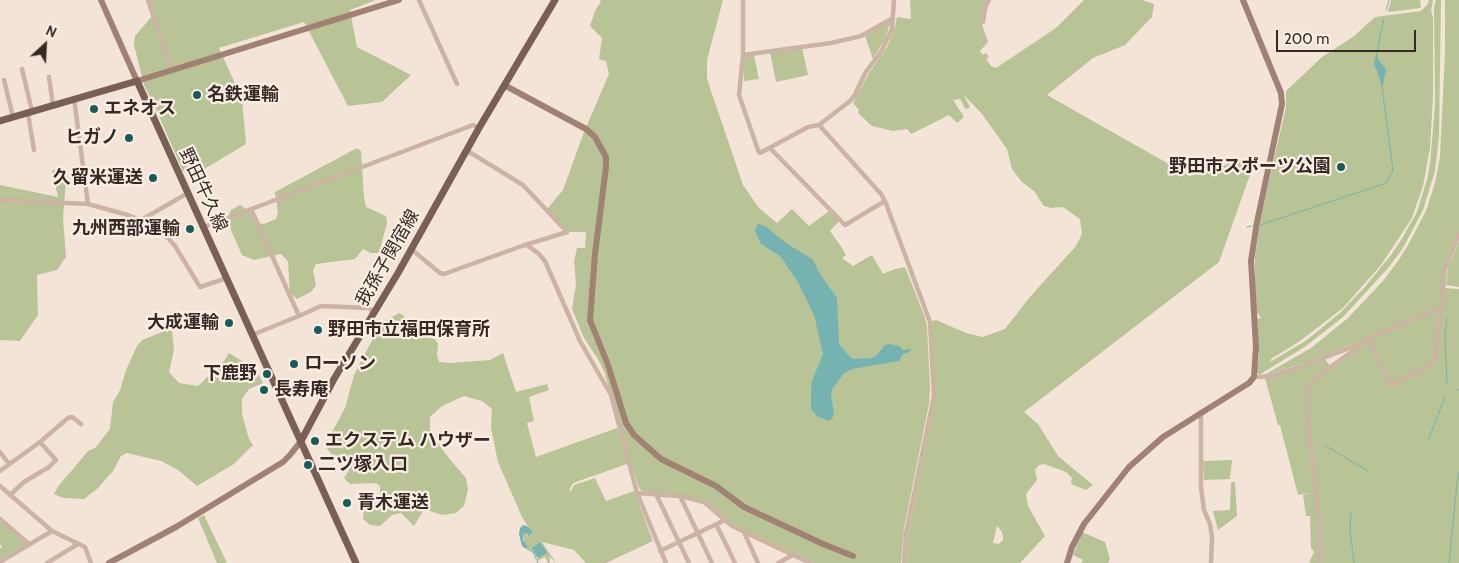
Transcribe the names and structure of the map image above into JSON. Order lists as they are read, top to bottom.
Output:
{
  "streets": {
    "main road": ["野田牛久線", "我孫子関宿線"]
  },
  "crossings": [
    ["野田牛久線", "我孫子関宿線"]
  ],
  "places": [
    "名鉄運輸",
    "エネオス",
    "ヒガノ",
    "野田市スポーツ公園",
    "久留米運送",
    "九州西部運輸",
    "大成運輸",
    "野田市立福田保育所",
    "ローソン",
    "下鹿野",
    "長寿庵",
    "エクステム ハウザー",
    "二ツ塚入口",
    "青木運送"
  ],
  "scale_bar": "200 m",
  "north": "top right"
}
